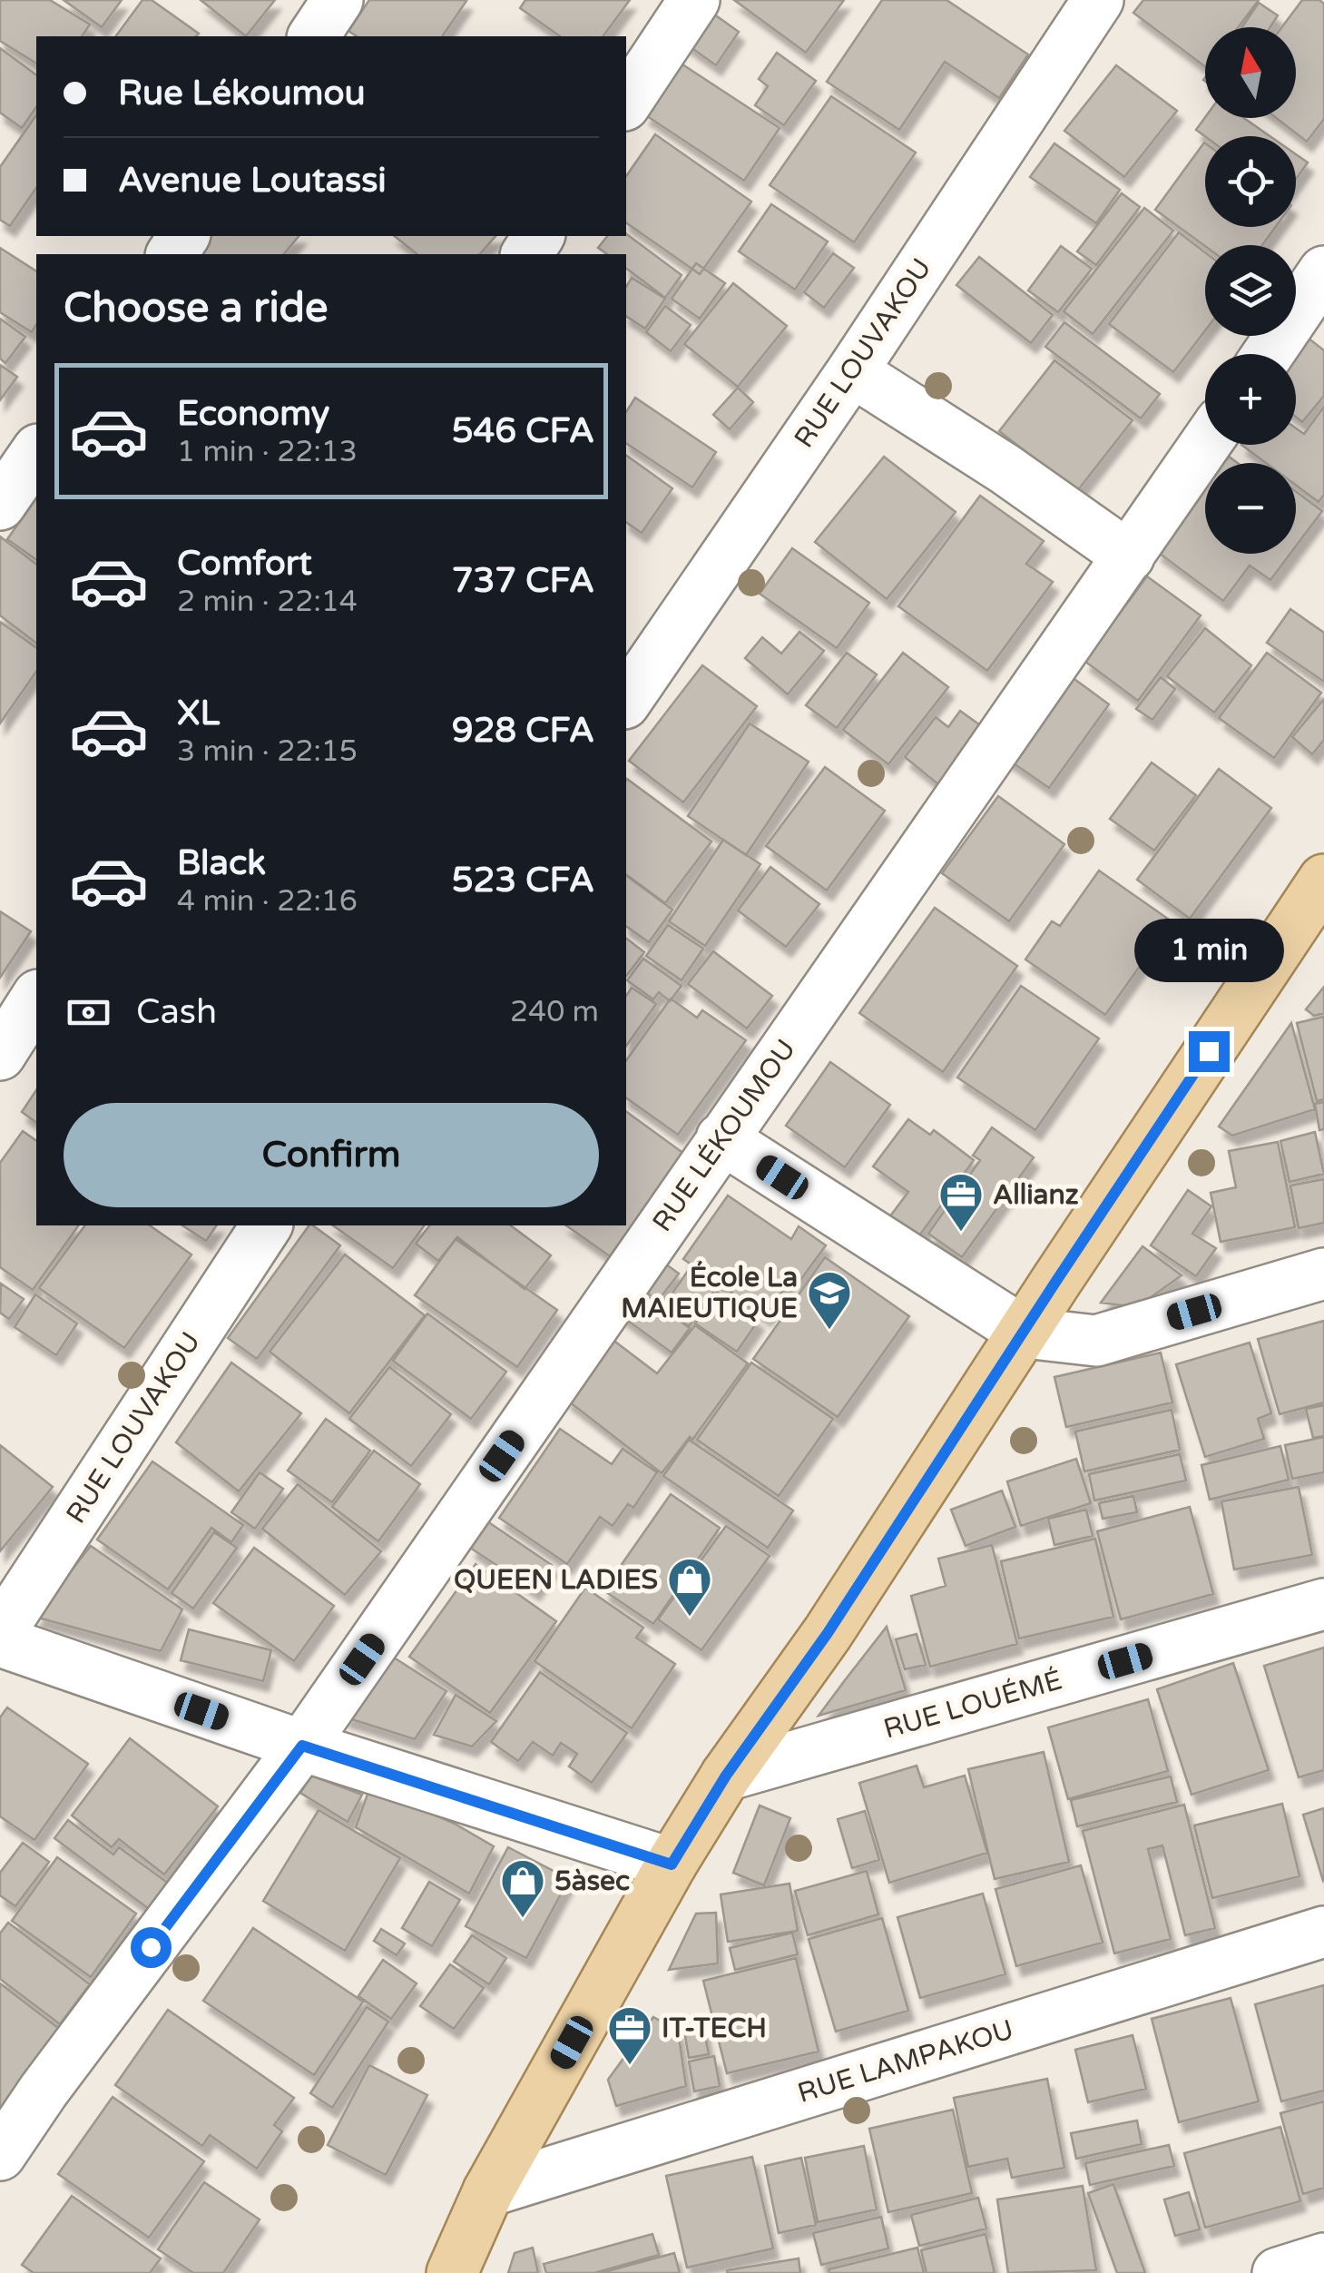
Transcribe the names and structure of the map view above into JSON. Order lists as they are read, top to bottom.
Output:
{
  "streets": {
    "street": [
      "RUE LOUVAKOU",
      "RUE LÉKOUMOU",
      "RUE LOUÉMÉ",
      "RUE LAMPAKOU"
    ]
  },
  "places": {
    "office": ["Allianz", "IT-TECH"],
    "school or university": ["École La MAIEUTIQUE"],
    "shop": ["QUEEN LADIES", "5àsec"]
  },
  "north": "top",
  "page": {
    "map_buttons": ["+", "−"],
    "banner": ["Rue Lékoumou", "Avenue Loutassi"],
    "heading": "Choose a ride",
    "list": [
      {
        "name": "Economy",
        "note": "1 min · 22:13",
        "value": "546 CFA"
      },
      {
        "name": "Comfort",
        "note": "2 min · 22:14",
        "value": "737 CFA"
      },
      {
        "name": "XL",
        "note": "3 min · 22:15",
        "value": "928 CFA"
      },
      {
        "name": "Black",
        "note": "4 min · 22:16",
        "value": "523 CFA"
      }
    ],
    "bubble": "1 min",
    "pay": ["Cash", "240 m"],
    "buttons": "Confirm"
  }
}
